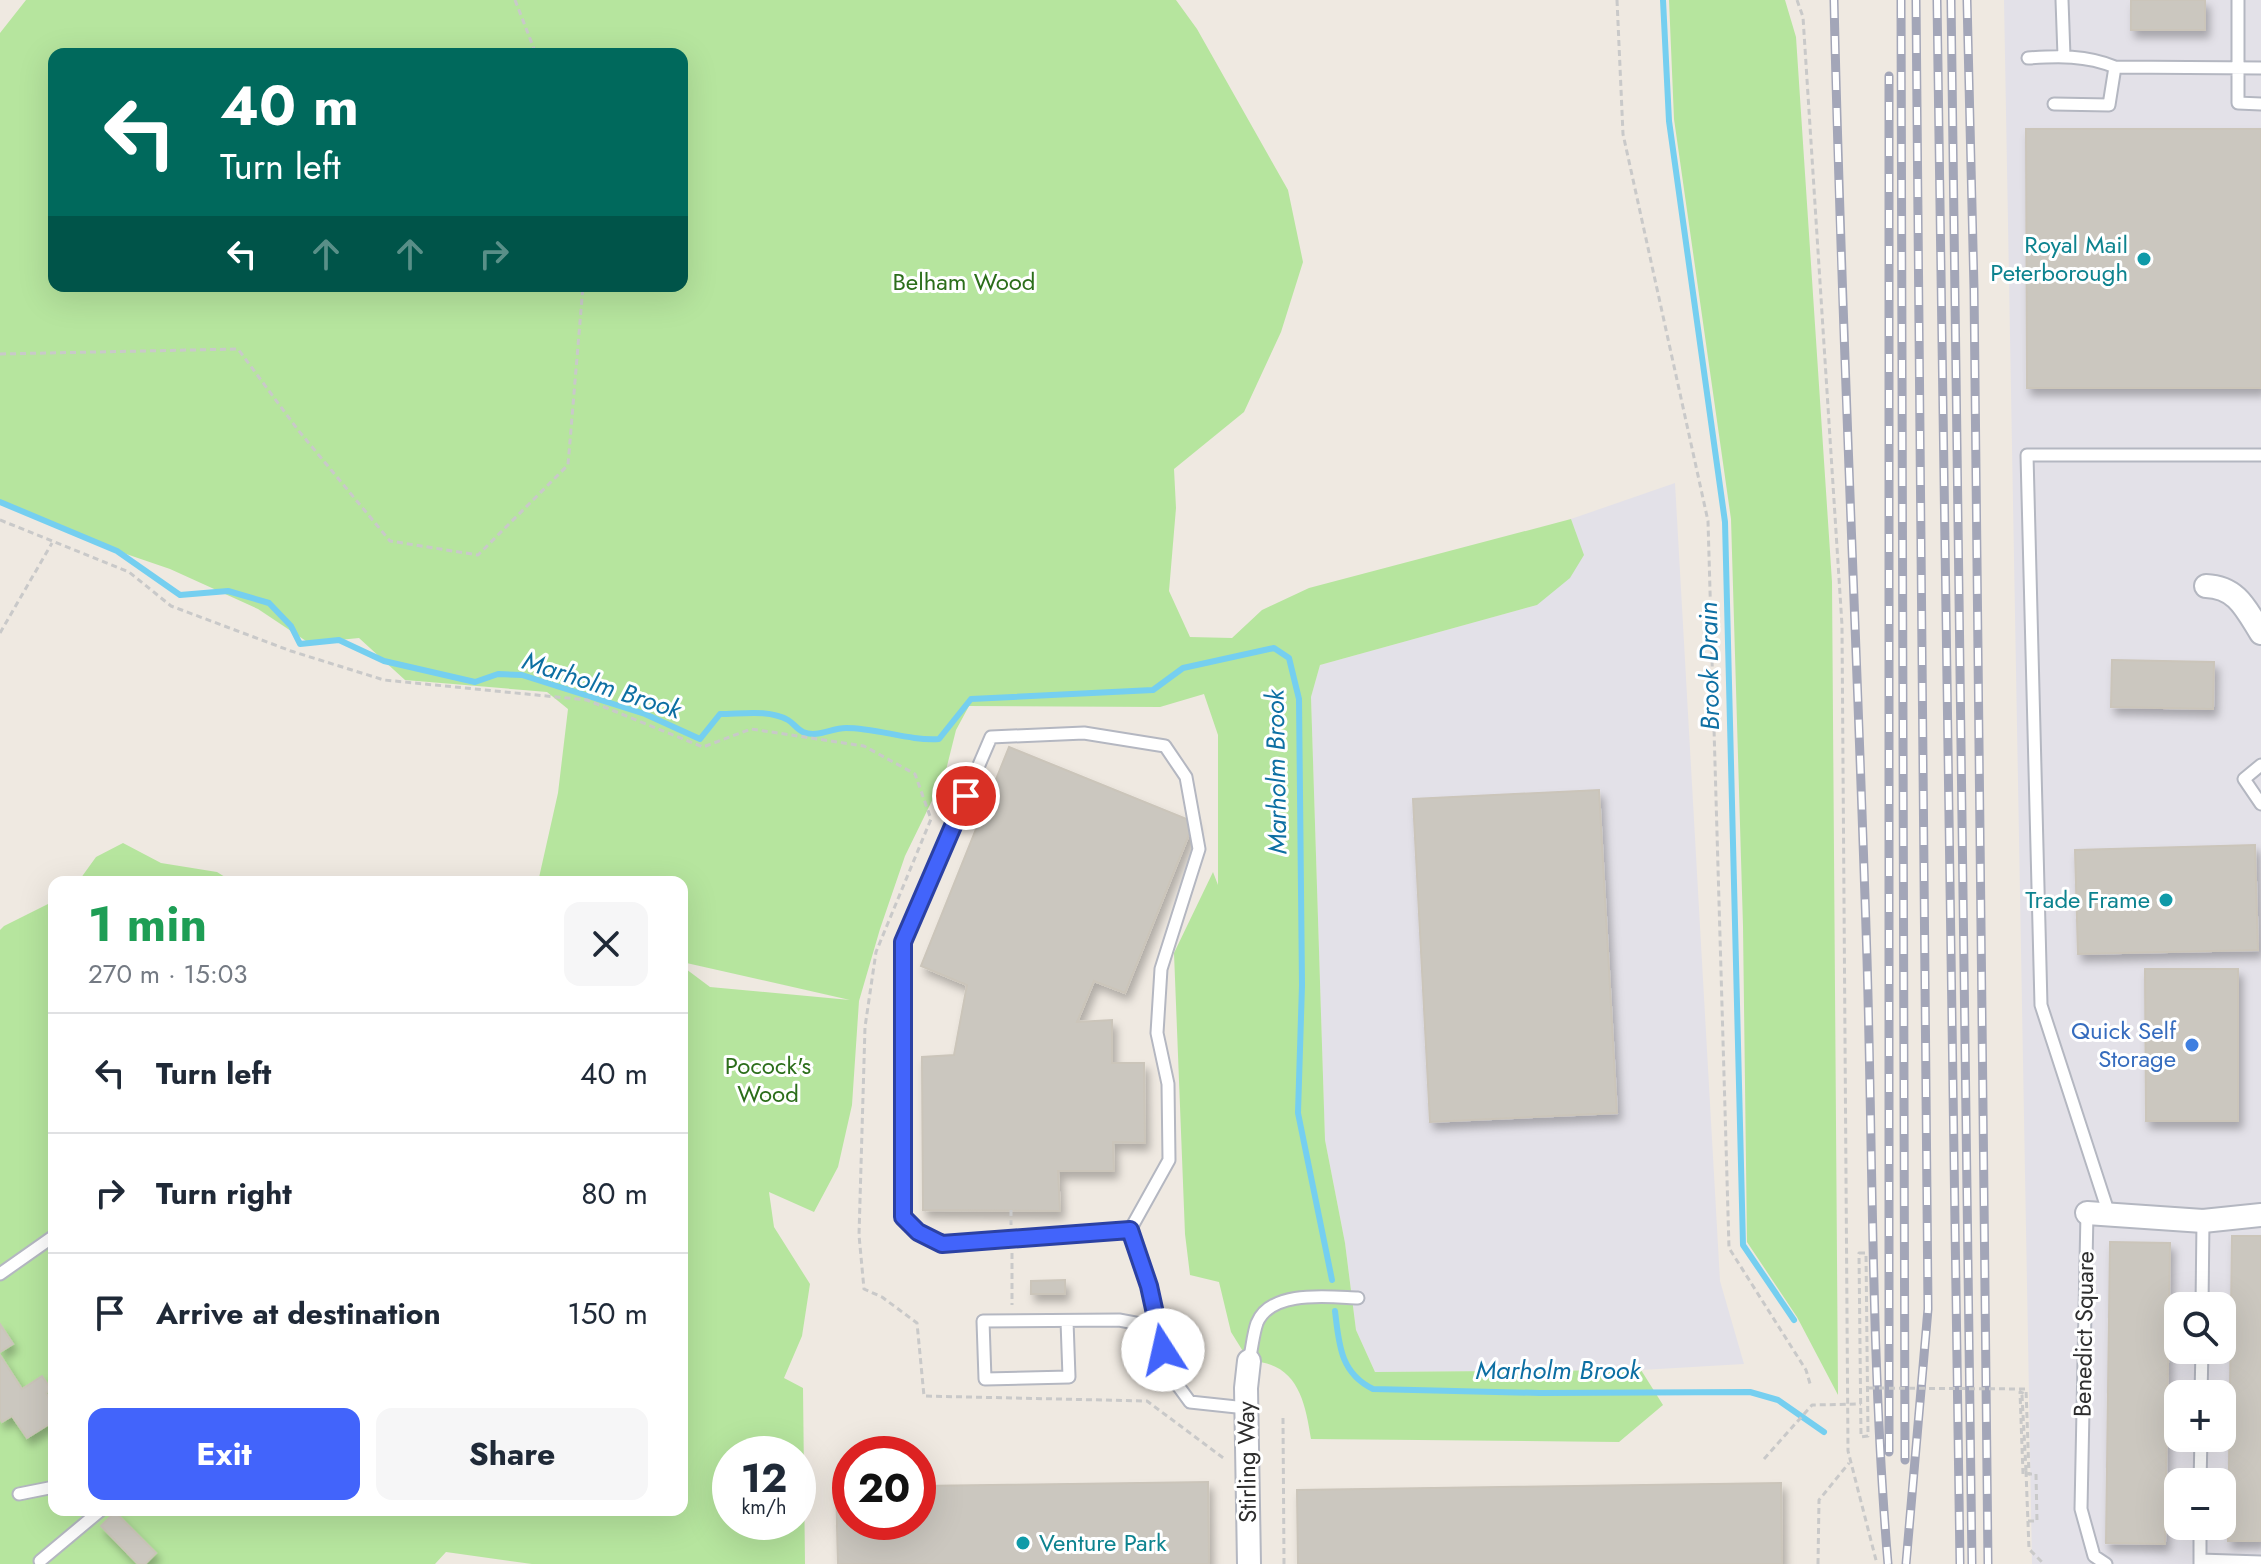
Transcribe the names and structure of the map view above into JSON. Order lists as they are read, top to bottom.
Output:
{
  "streets": {
    "street": ["Stirling Way"],
    "lane": ["Benedict Square"]
  },
  "water": ["Brook Drain", "Marholm Brook"],
  "parks": ["Belham Wood", "Pocock's Wood"],
  "places": [
    "Royal Mail Peterborough",
    "Trade Frame",
    "Quick Self Storage",
    "Venture Park"
  ],
  "page": {
    "turn": ["40 m", "Turn left"],
    "heading": ["1 min", "270 m · 15:03"],
    "list": [
      {
        "name": "Turn left",
        "value": "40 m"
      },
      {
        "name": "Turn right",
        "value": "80 m"
      },
      {
        "name": "Arrive at destination",
        "value": "150 m"
      }
    ],
    "map_buttons": ["+", "−"],
    "buttons": ["Exit", "Share"],
    "speed": "12 km/h",
    "limit": "20"
  }
}
